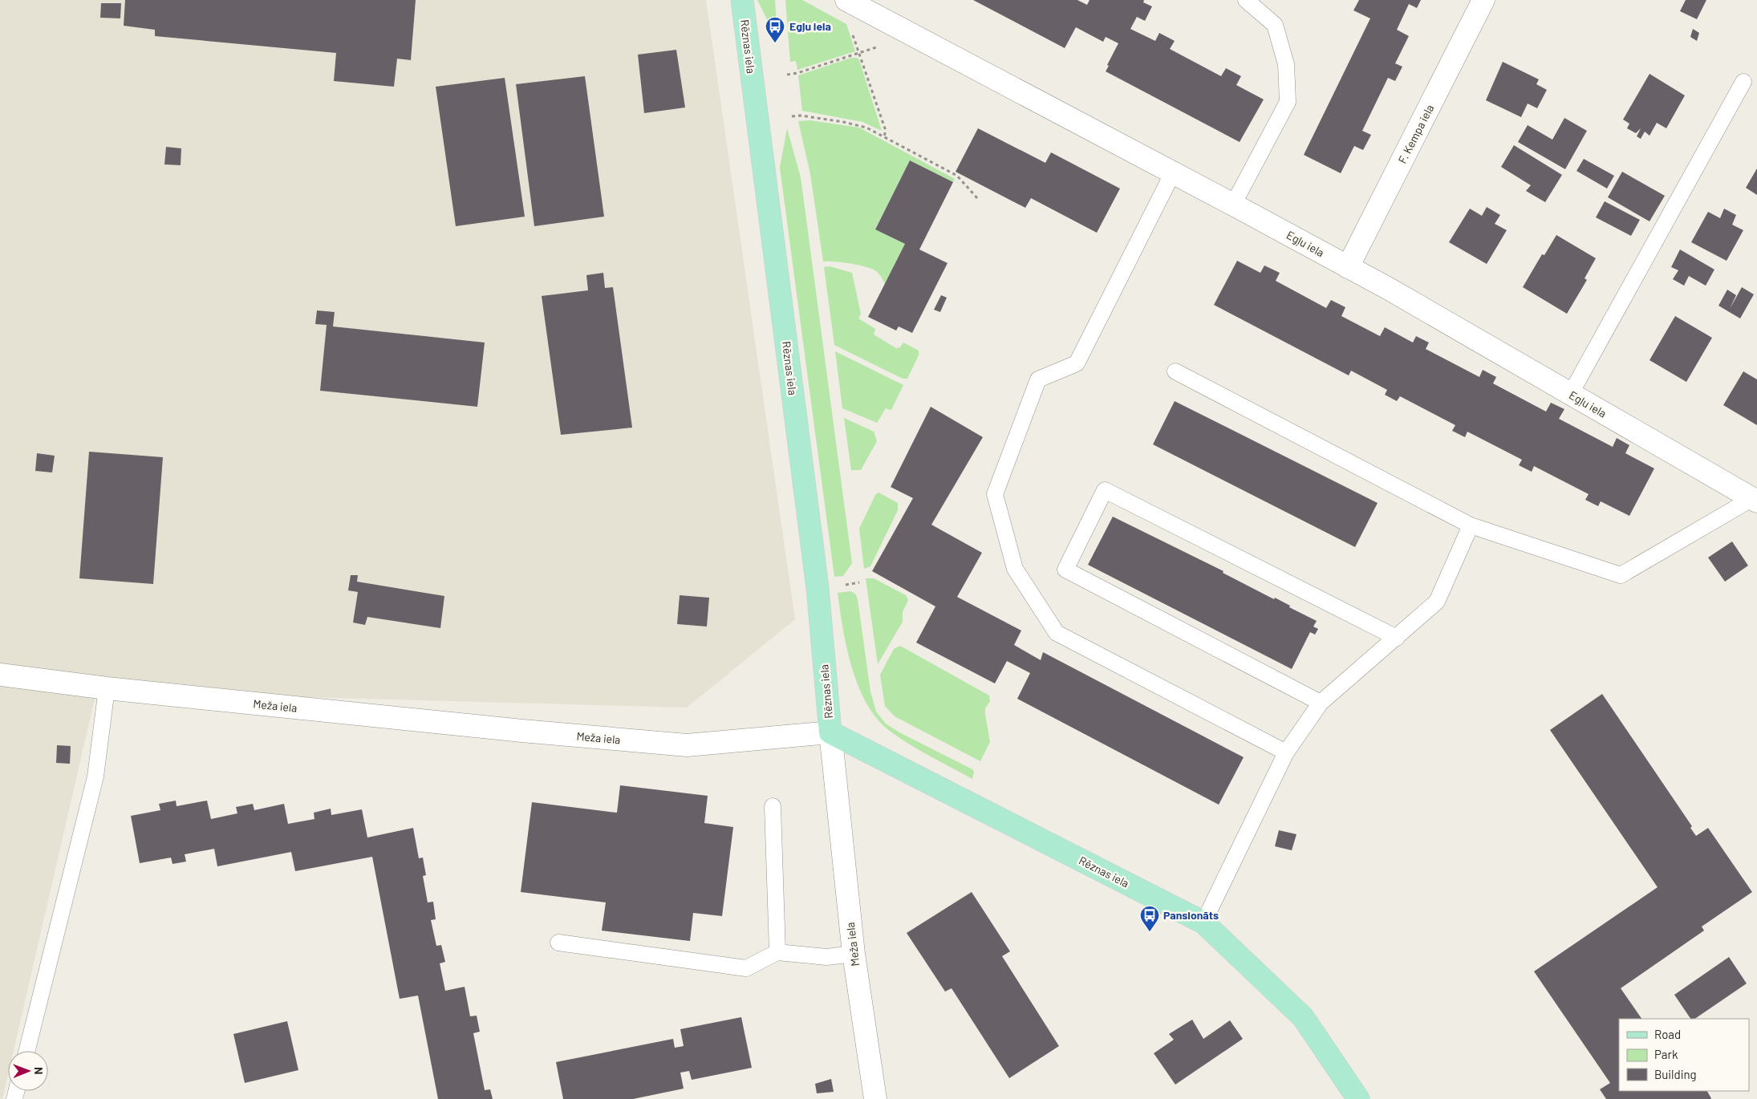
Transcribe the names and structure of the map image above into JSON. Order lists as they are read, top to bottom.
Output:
{
  "streets": {
    "main road": ["Rēznas iela"],
    "street": ["F. Kempa iela", "Egļu iela", "Meža iela"]
  },
  "crossings": [
    ["Rēznas iela", "Meža iela"],
    ["F. Kempa iela", "Egļu iela"]
  ],
  "places": {
    "bus stop": ["Egļu iela", "Pansionāts"]
  },
  "legend": ["Road", "Park", "Building"],
  "north": "right"
}
